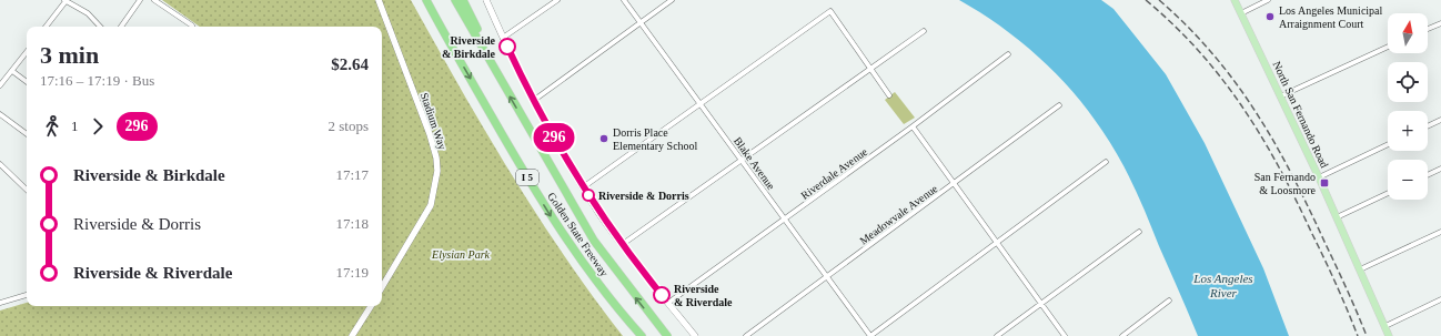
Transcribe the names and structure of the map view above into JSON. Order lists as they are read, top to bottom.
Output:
{
  "streets": {
    "highway": ["I 5", "Golden State Freeway"],
    "main road": ["North San Fernando Road", "Stadium Way"],
    "street": ["Blake Avenue", "Riverdale Avenue", "Meadowvale Avenue"]
  },
  "crossings": [
    ["Blake Avenue", "Riverdale Avenue"],
    ["Blake Avenue", "Meadowvale Avenue"]
  ],
  "water": ["Los Angeles River"],
  "parks": ["Elysian Park"],
  "places": {
    "other": [
      "Los Angeles Municipal Arraignment Court",
      "Riverside & Birkdale",
      "Dorris Place Elementary School",
      "Riverside & Dorris",
      "Riverside & Riverdale"
    ],
    "transit": ["San Fernando & Loosmore"]
  },
  "lines": ["bus line 296"],
  "north": "top",
  "page": {
    "on_map": "296",
    "map_buttons": ["+", "−"],
    "heading": ["3 min", "17:16 – 17:19 · Bus", "$2.64"],
    "legs": ["1", "296", "2 stops"],
    "list": [
      {
        "name": "Riverside & Birkdale",
        "value": "17:17"
      },
      {
        "name": "Riverside & Dorris",
        "value": "17:18"
      },
      {
        "name": "Riverside & Riverdale",
        "value": "17:19"
      }
    ]
  }
}
